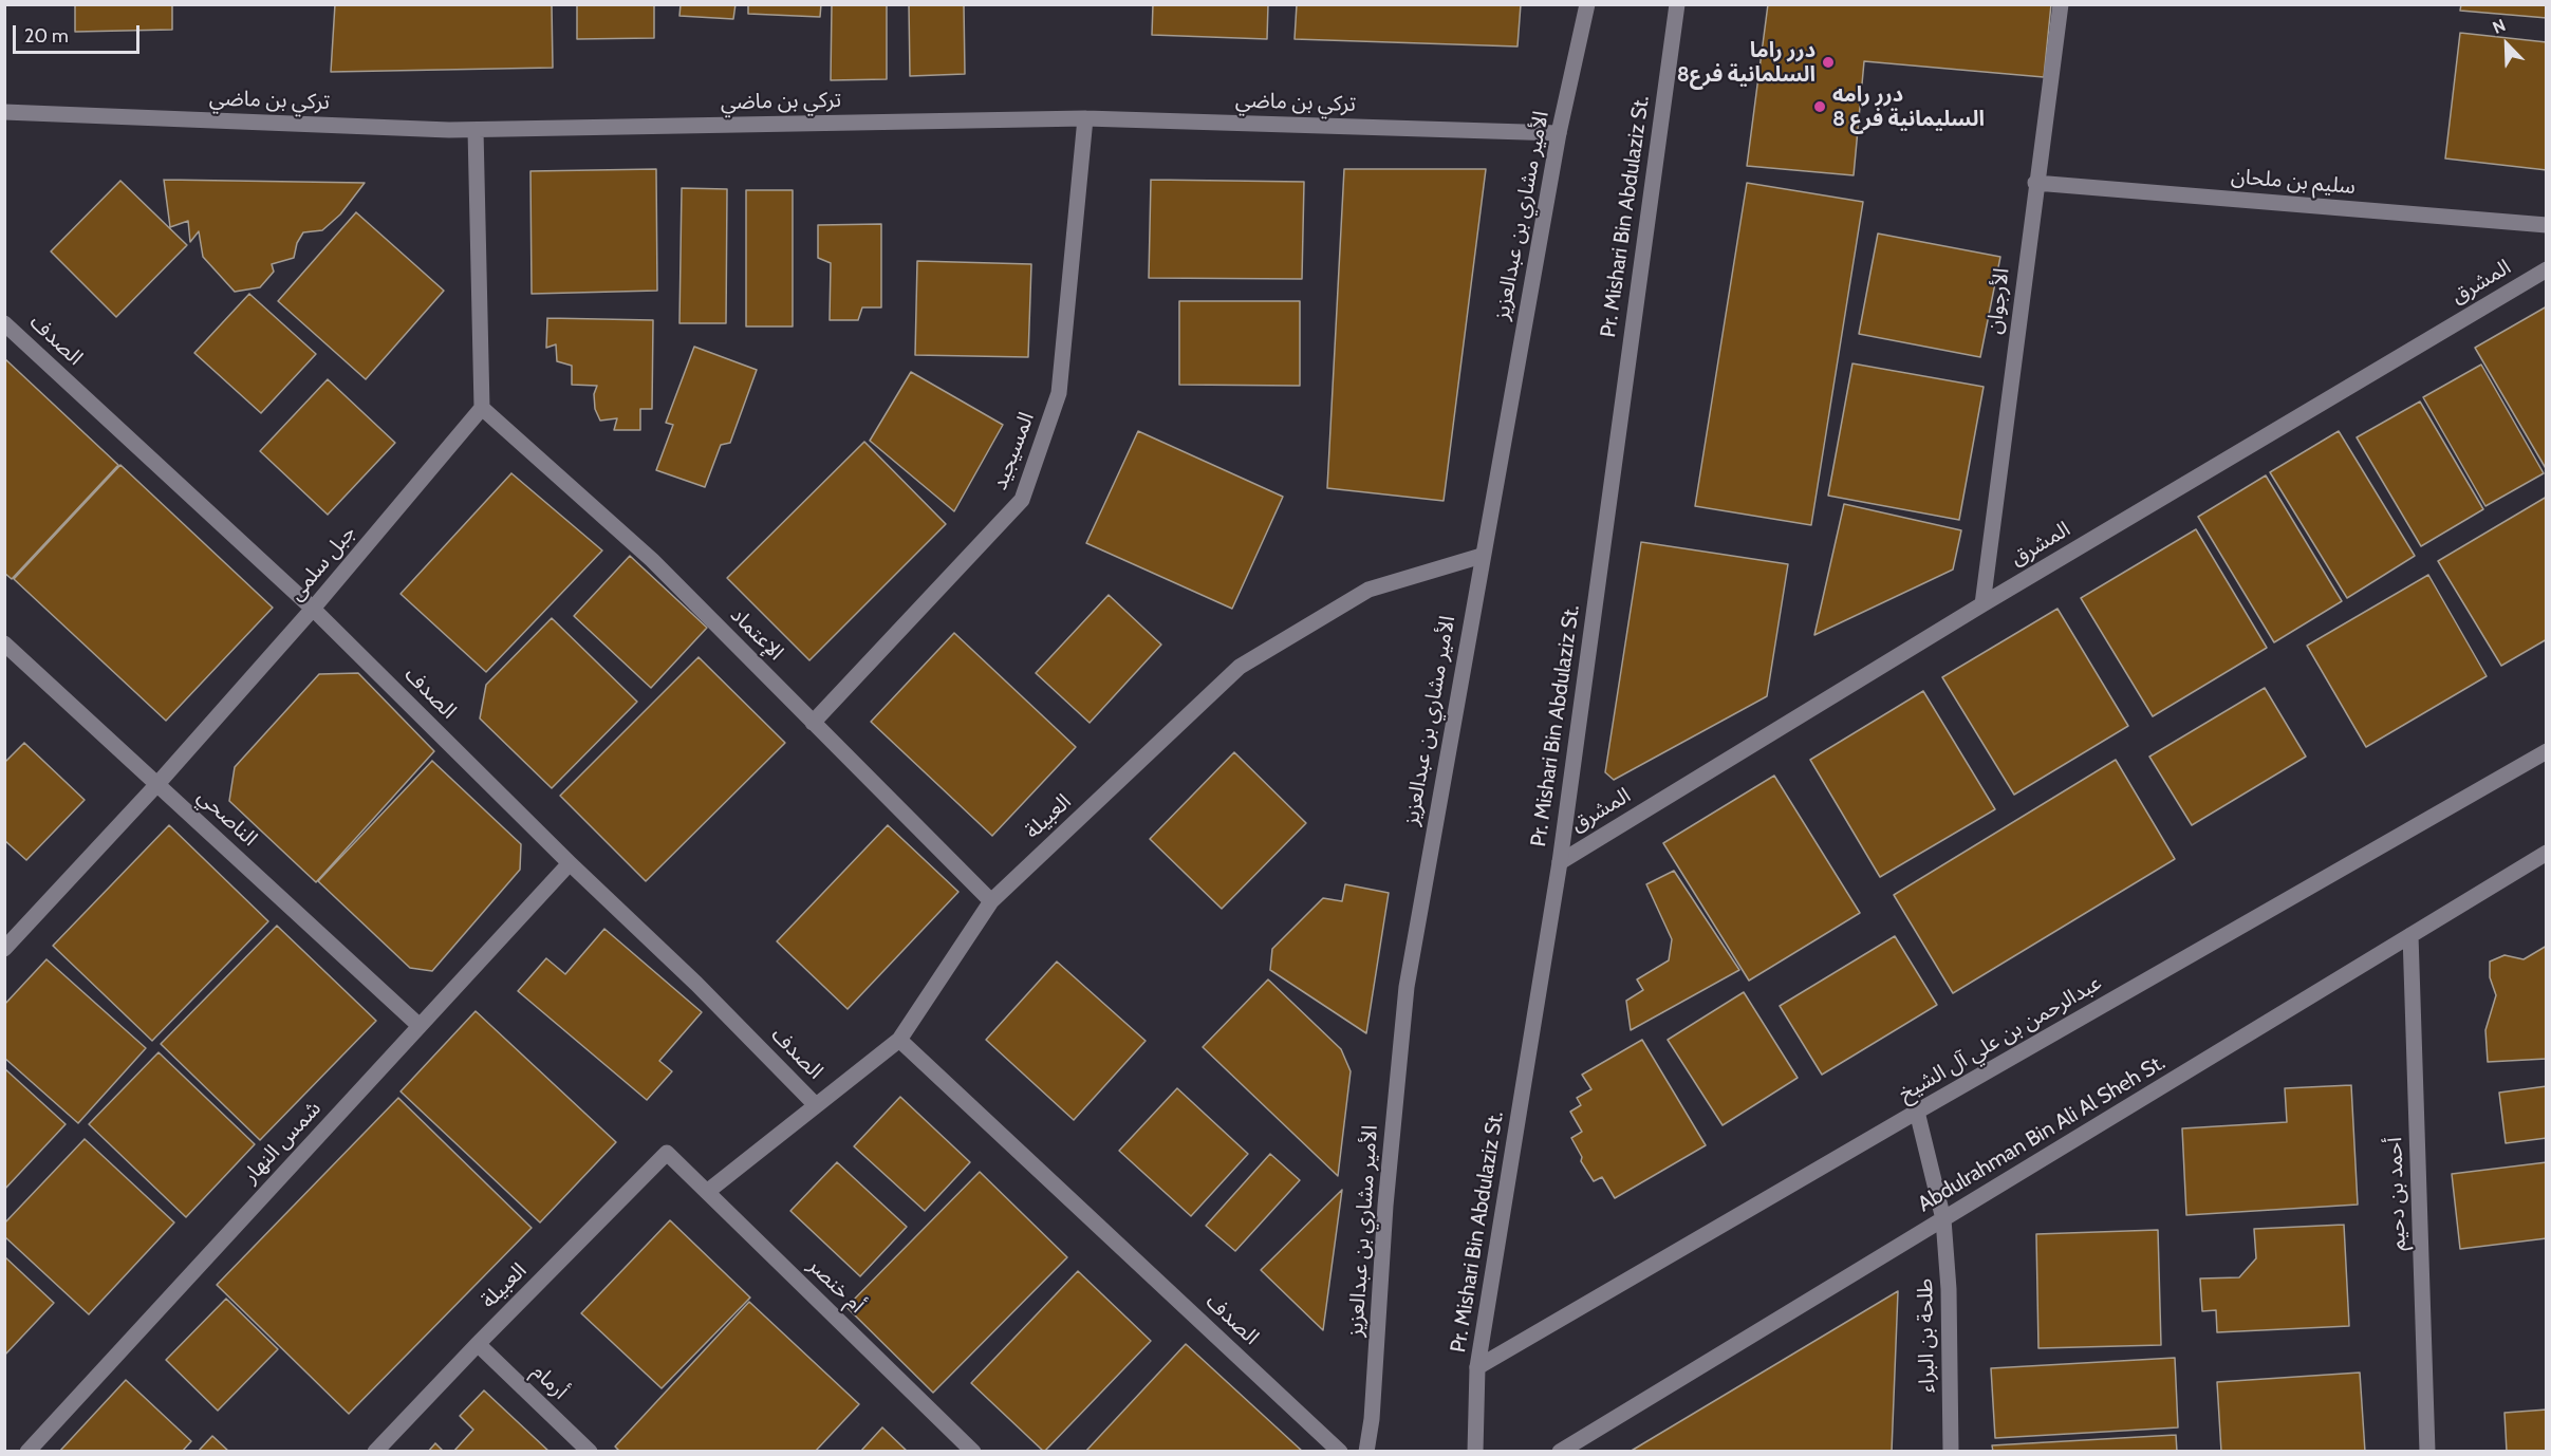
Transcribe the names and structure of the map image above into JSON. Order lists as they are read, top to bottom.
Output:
{
  "streets": {
    "street": [
      "تركي بن ماضي",
      "سليم بن ملحان",
      "الأمير مشاري بن عبدالعزيز",
      "Pr. Mishari Bin Abdulaziz St.",
      "المشرق",
      "الأرجوان",
      "الصدف",
      "المسيجيد",
      "جبل سلمى",
      "الإعتماد",
      "العبيلة",
      "الناصحي",
      "عبدالرحمن بن علي آل الشيخ",
      "Abdulrahman Bin Ali Al Sheh St.",
      "شمس النهار",
      "أحمد بن دحيم",
      "أم خنصر",
      "طلحة بن البراء",
      "أرمام"
    ]
  },
  "crossings": [
    ["تركي بن ماضي", "الأمير مشاري بن عبدالعزيز"],
    ["تركي بن ماضي", "المسيجيد"],
    ["سليم بن ملحان", "الأرجوان"],
    ["الأمير مشاري بن عبدالعزيز", "العبيلة"],
    ["Pr. Mishari Bin Abdulaziz St.", "المشرق"],
    ["Pr. Mishari Bin Abdulaziz St.", "عبدالرحمن بن علي آل الشيخ"],
    ["المشرق", "الأرجوان"],
    ["الصدف", "جبل سلمى"],
    ["الصدف", "العبيلة"],
    ["الصدف", "شمس النهار"],
    ["المسيجيد", "الإعتماد"],
    ["جبل سلمى", "الإعتماد"],
    ["جبل سلمى", "الناصحي"],
    ["الإعتماد", "العبيلة"],
    ["العبيلة", "أم خنصر"],
    ["العبيلة", "أرمام"],
    ["الناصحي", "شمس النهار"],
    ["عبدالرحمن بن علي آل الشيخ", "طلحة بن البراء"],
    ["Abdulrahman Bin Ali Al Sheh St.", "أحمد بن دحيم"],
    ["Abdulrahman Bin Ali Al Sheh St.", "طلحة بن البراء"]
  ],
  "places": ["درر راما السلمانية فرع8", "درر رامه السليمانية فرع 8"],
  "scale_bar": "20 m",
  "north": "top left"
}
